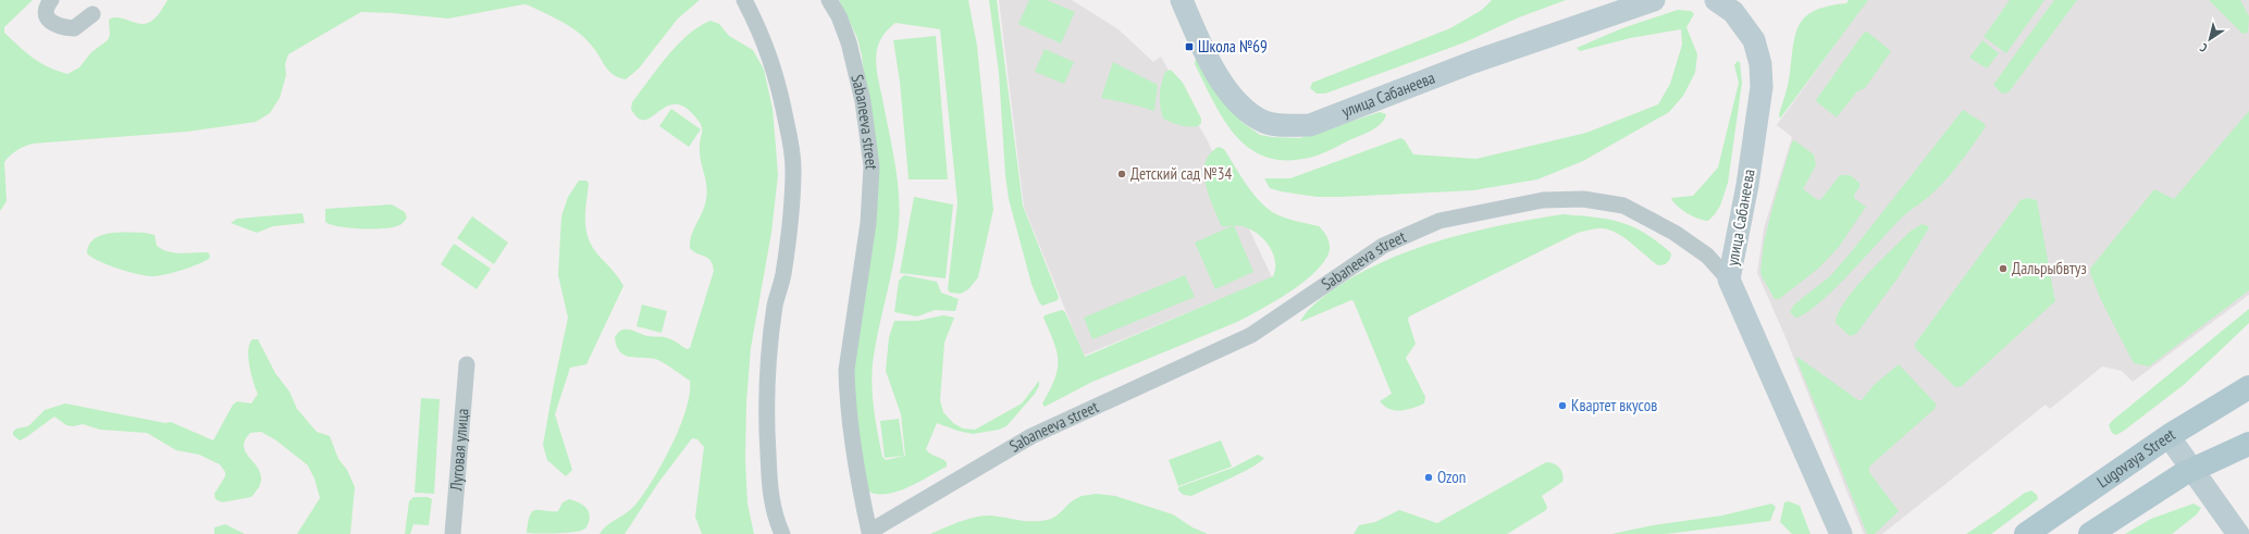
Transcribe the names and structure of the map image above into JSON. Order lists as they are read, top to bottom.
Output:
{
  "streets": {
    "main road": ["Lugovaya Street"],
    "street": ["улица Сабанеева", "Sabaneeva street", "Луговая улица"]
  },
  "crossings": [
    ["улица Сабанеева", "Sabaneeva street"]
  ],
  "places": {
    "transit": ["Школа №69"],
    "other": [
      "Детский сад №34",
      "Дальрыбвтуз",
      "Квартет вкусов",
      "Ozon"
    ]
  },
  "north": "bottom left"
}
